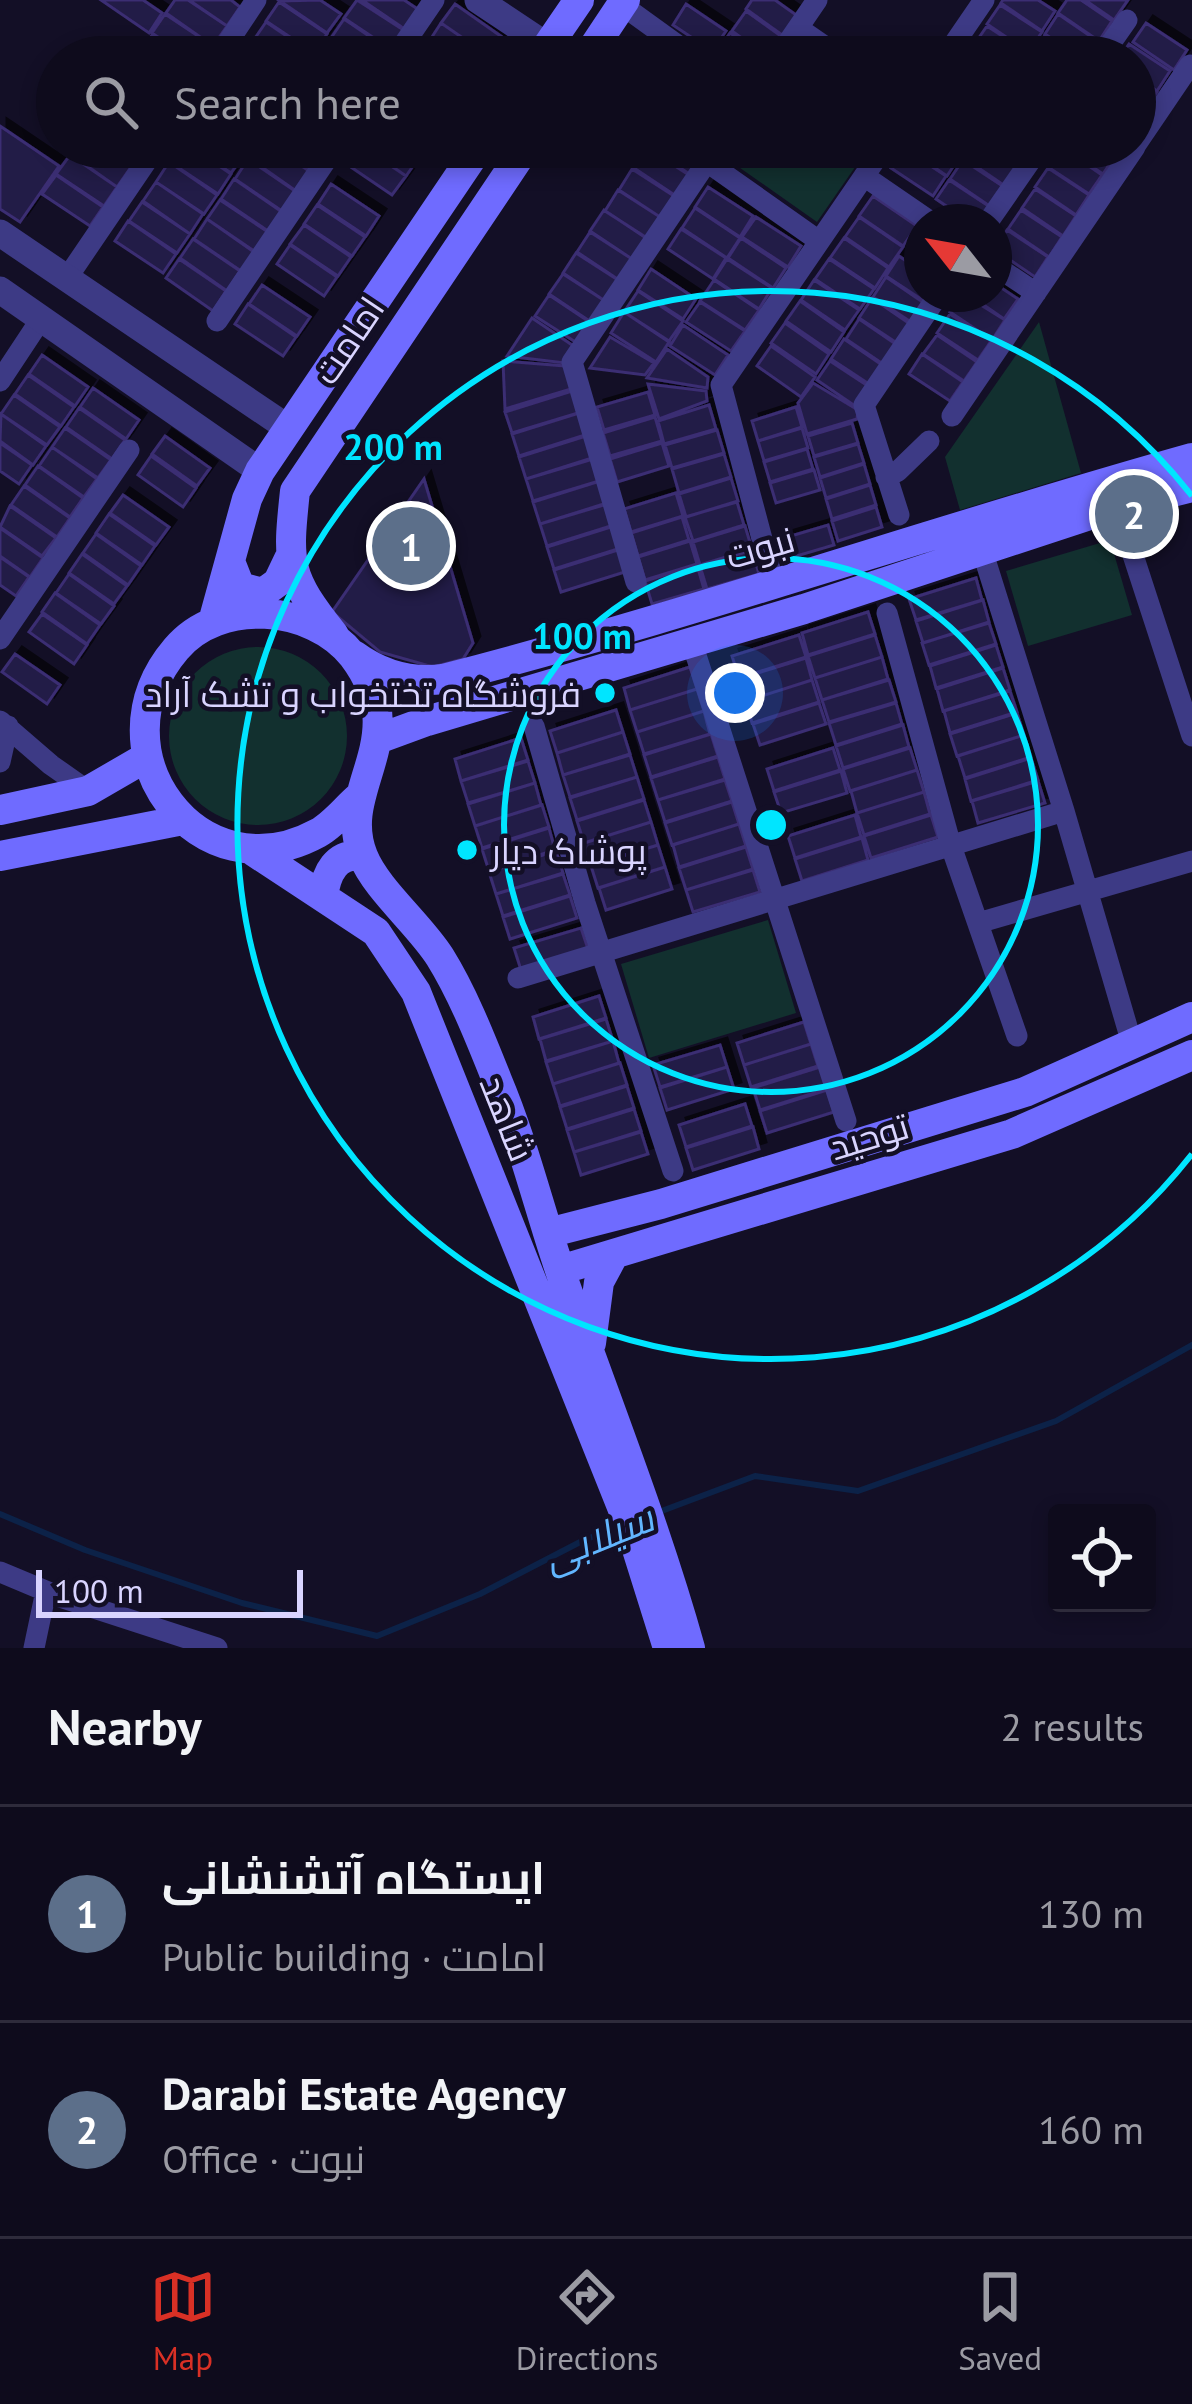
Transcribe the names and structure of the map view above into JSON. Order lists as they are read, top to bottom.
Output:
{
  "streets": {
    "main road": [
      "امامت",
      "نبوت",
      "شاهد",
      "توحید"
    ]
  },
  "crossings": [
    ["امامت", "نبوت"],
    ["امامت", "شاهد"],
    ["نبوت", "شاهد"],
    ["شاهد", "توحید"]
  ],
  "water": ["سیلابی"],
  "places": ["فروشگاه تختخواب و تشک آراد", "پوشاک دیار"],
  "scale_bar": "100 m",
  "north": "top left",
  "page": {
    "search": "Search here",
    "pins": ["2", "1"],
    "scale": "100 m",
    "heading": ["Nearby", "2 results"],
    "list": [
      {
        "mark": "1",
        "name": "ایستگاه آتشنشانی",
        "note": "Public building · امامت",
        "value": "130 m"
      },
      {
        "mark": "2",
        "name": "Darabi Estate Agency",
        "note": "Office · نبوت",
        "value": "160 m"
      }
    ],
    "nav": ["Map", "Directions", "Saved"]
  },
  "rings": ["200 m", "100 m"]
}
